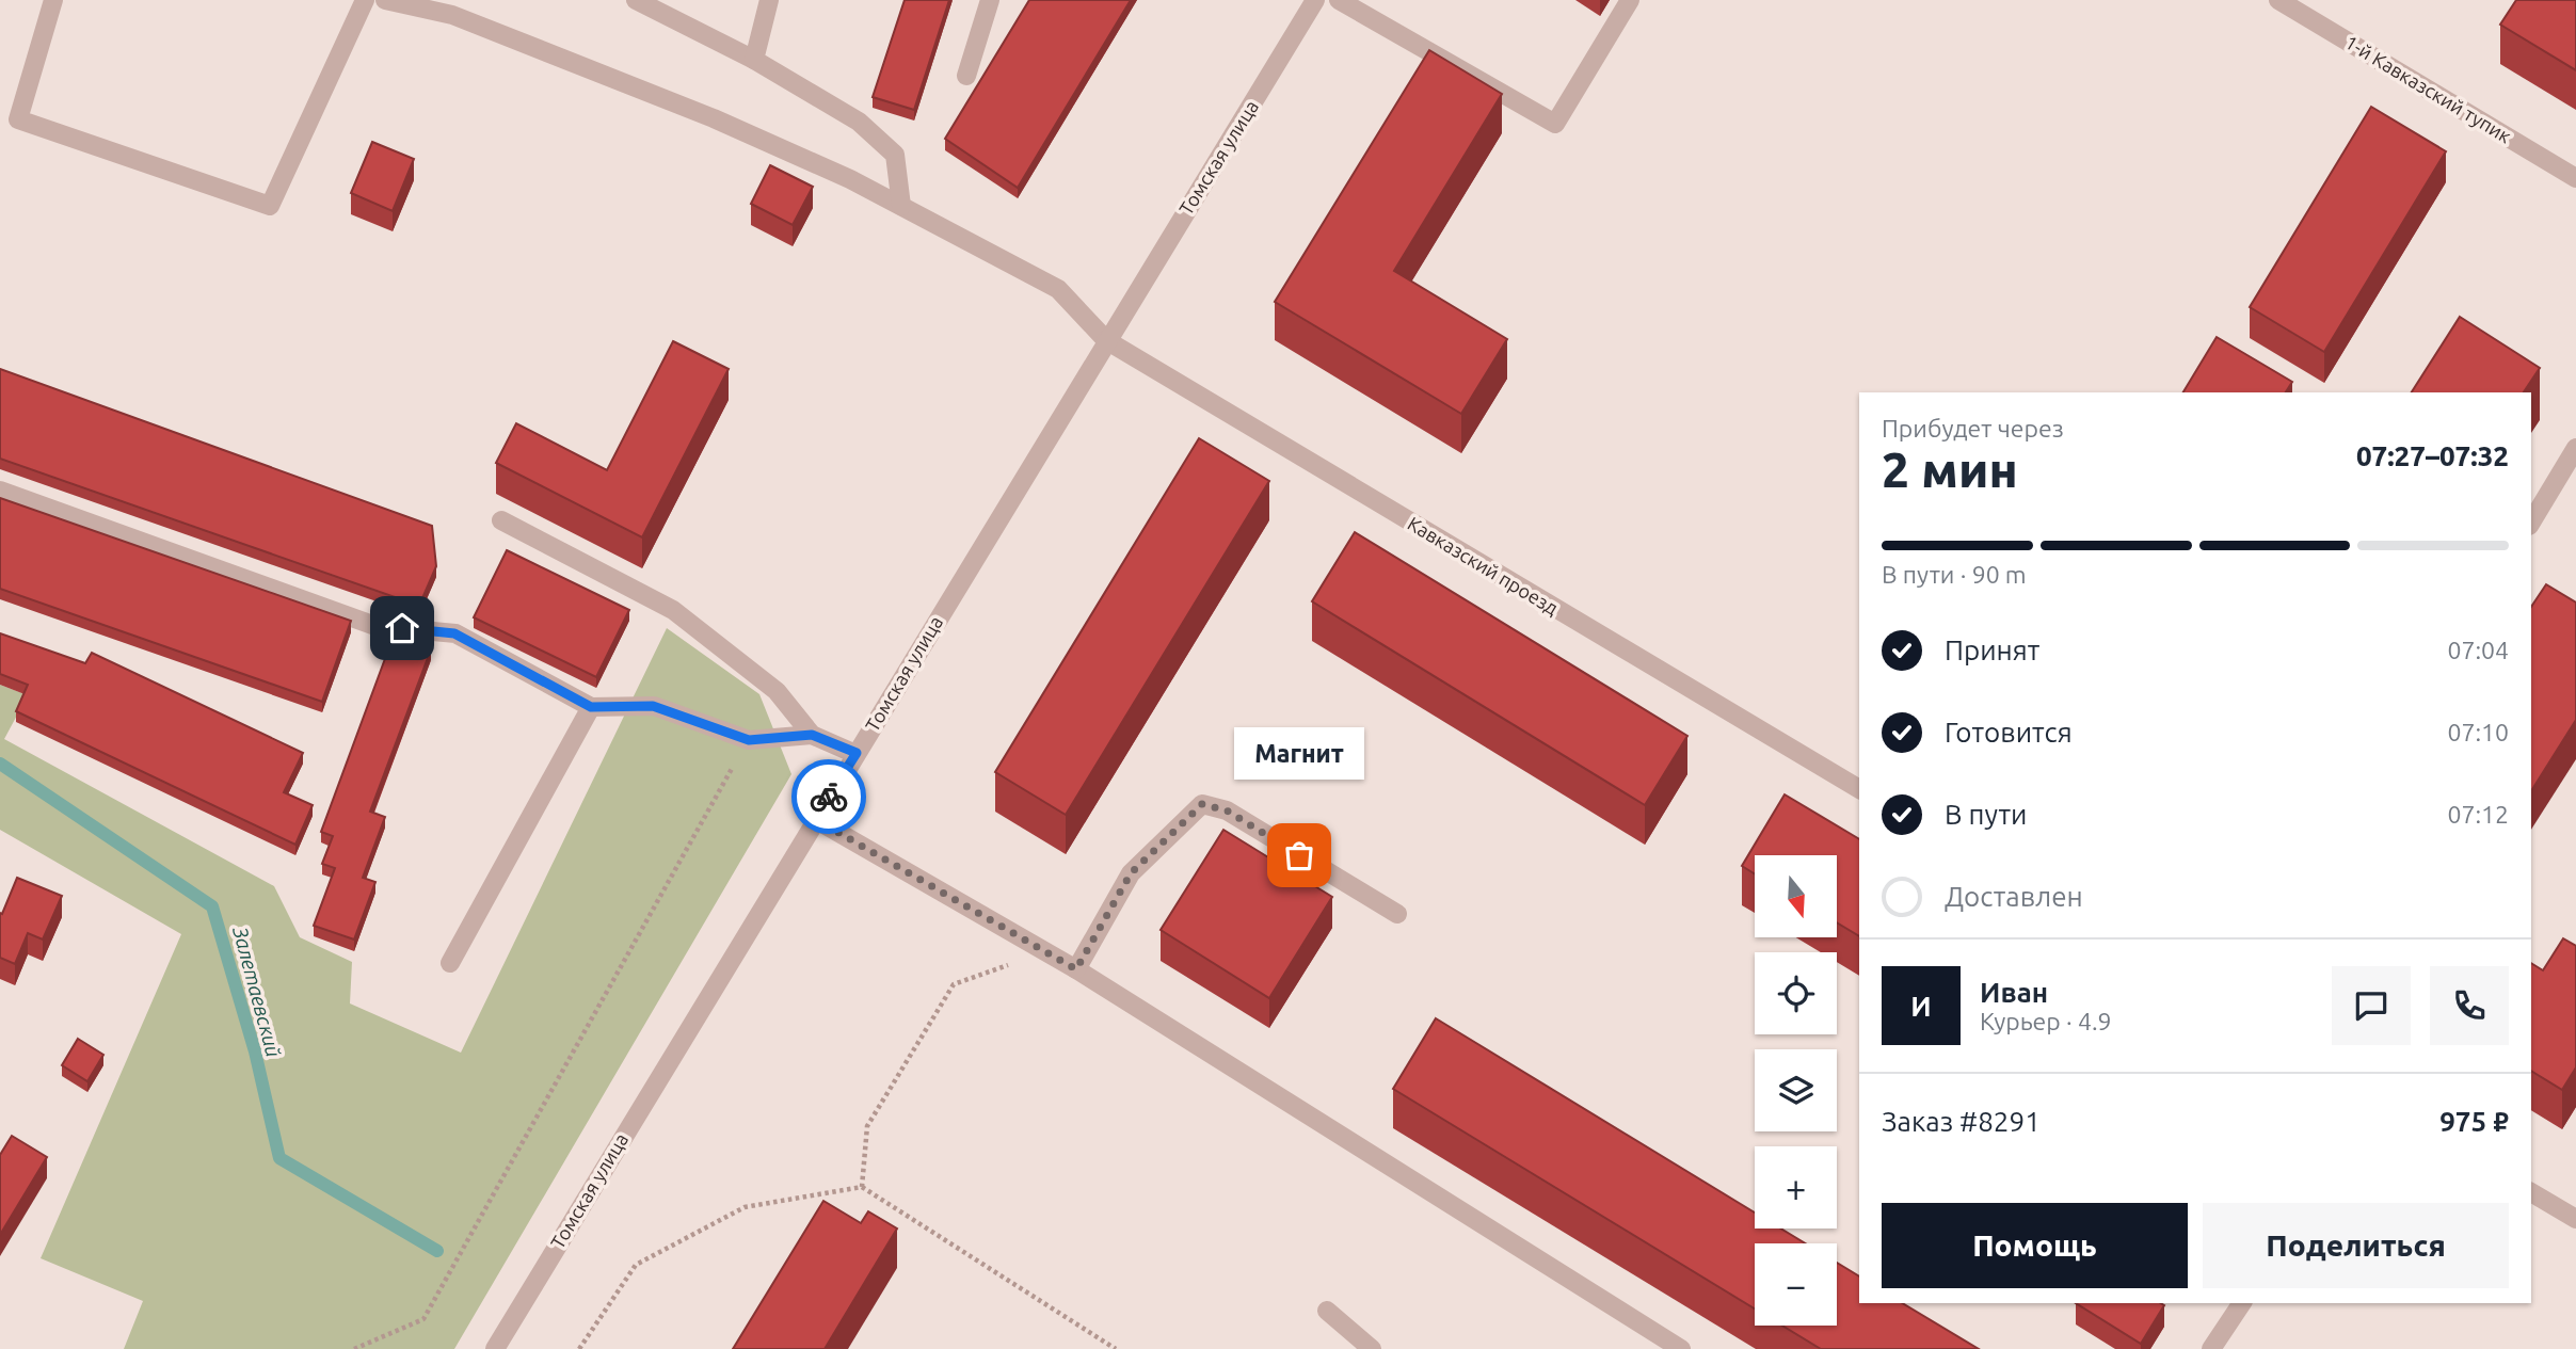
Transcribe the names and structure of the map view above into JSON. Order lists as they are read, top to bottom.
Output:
{
  "streets": {
    "street": ["1-й Кавказский тупик", "Томская улица", "Кавказский проезд"]
  },
  "crossings": [
    ["Томская улица", "Кавказский проезд"]
  ],
  "water": ["Залетаевский"],
  "places": ["Магнит"],
  "north": "bottom",
  "page": {
    "heading": ["2 мин", "Прибудет через", "07:27–07:32"],
    "panel": [
      "Иван",
      "Курьер · 4.9",
      "Заказ #8291",
      "975 ₽"
    ],
    "bar": "В пути · 90 m",
    "list": [
      ["Принят", "07:04"],
      ["Готовится", "07:10"],
      ["В пути", "07:12"],
      "Доставлен"
    ],
    "bubble": "Магнит",
    "map_buttons": ["+", "−"],
    "round": "И",
    "buttons": ["Помощь", "Поделиться"]
  }
}
